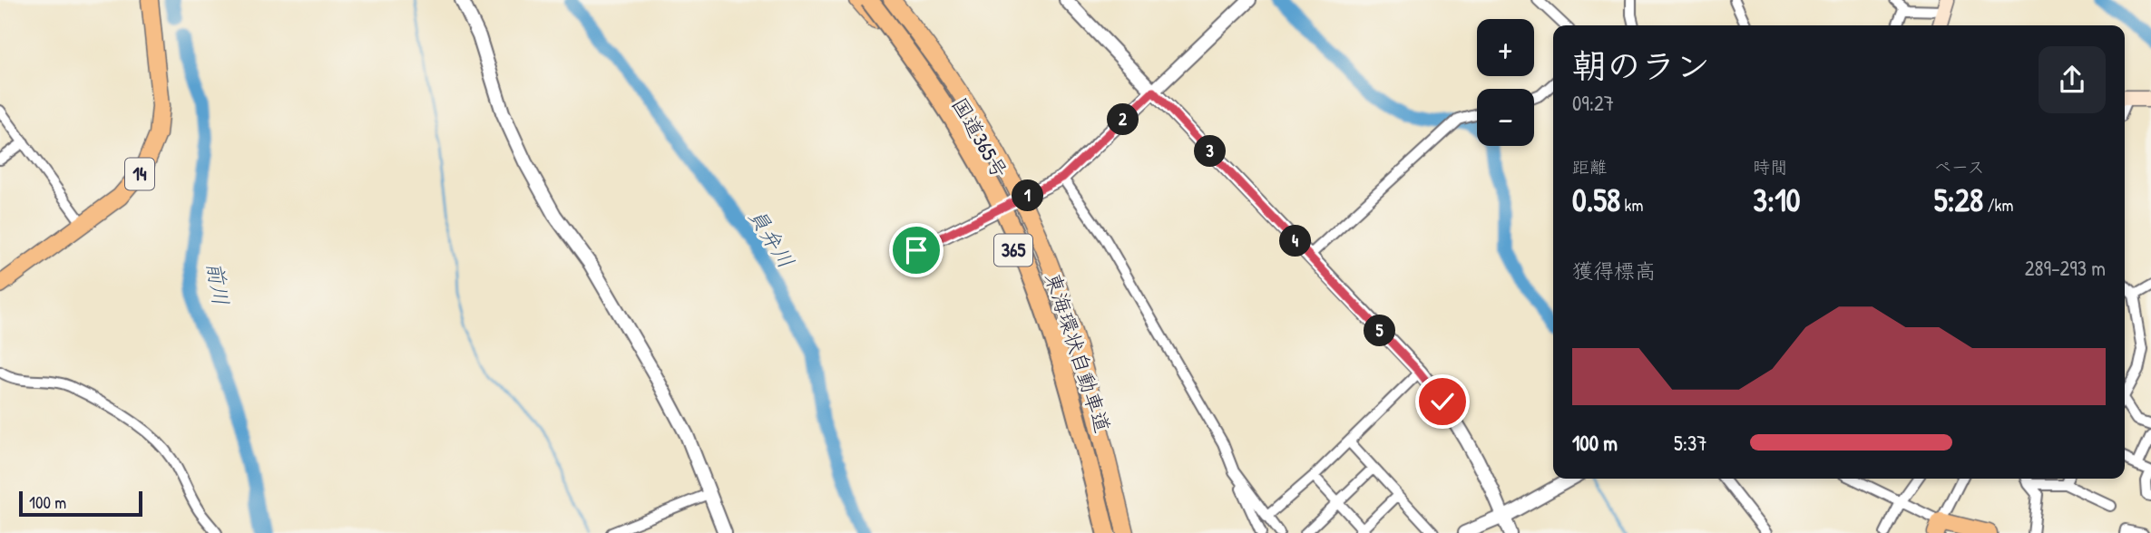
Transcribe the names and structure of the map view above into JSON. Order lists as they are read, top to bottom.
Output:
{
  "streets": {
    "highway": ["東海環状自動車道"],
    "main road": ["国道365号", "14", "365"]
  },
  "water": ["員弁川", "前川"],
  "scale_bar": "100 m",
  "page": {
    "map_buttons": ["+", "−"],
    "heading": ["朝のラン", "09:27"],
    "pins": [
      "2",
      "3",
      "1",
      "4",
      "5"
    ],
    "stats": [
      ["距離", "0.58 km"],
      ["時間", "3:10"],
      ["ペース", "5:28 /km"]
    ],
    "chart": ["獲得標高", "289–293 m"],
    "list": [
      {
        "name": "100 m",
        "note": "5:37"
      }
    ],
    "scale": "100 m"
  }
}
